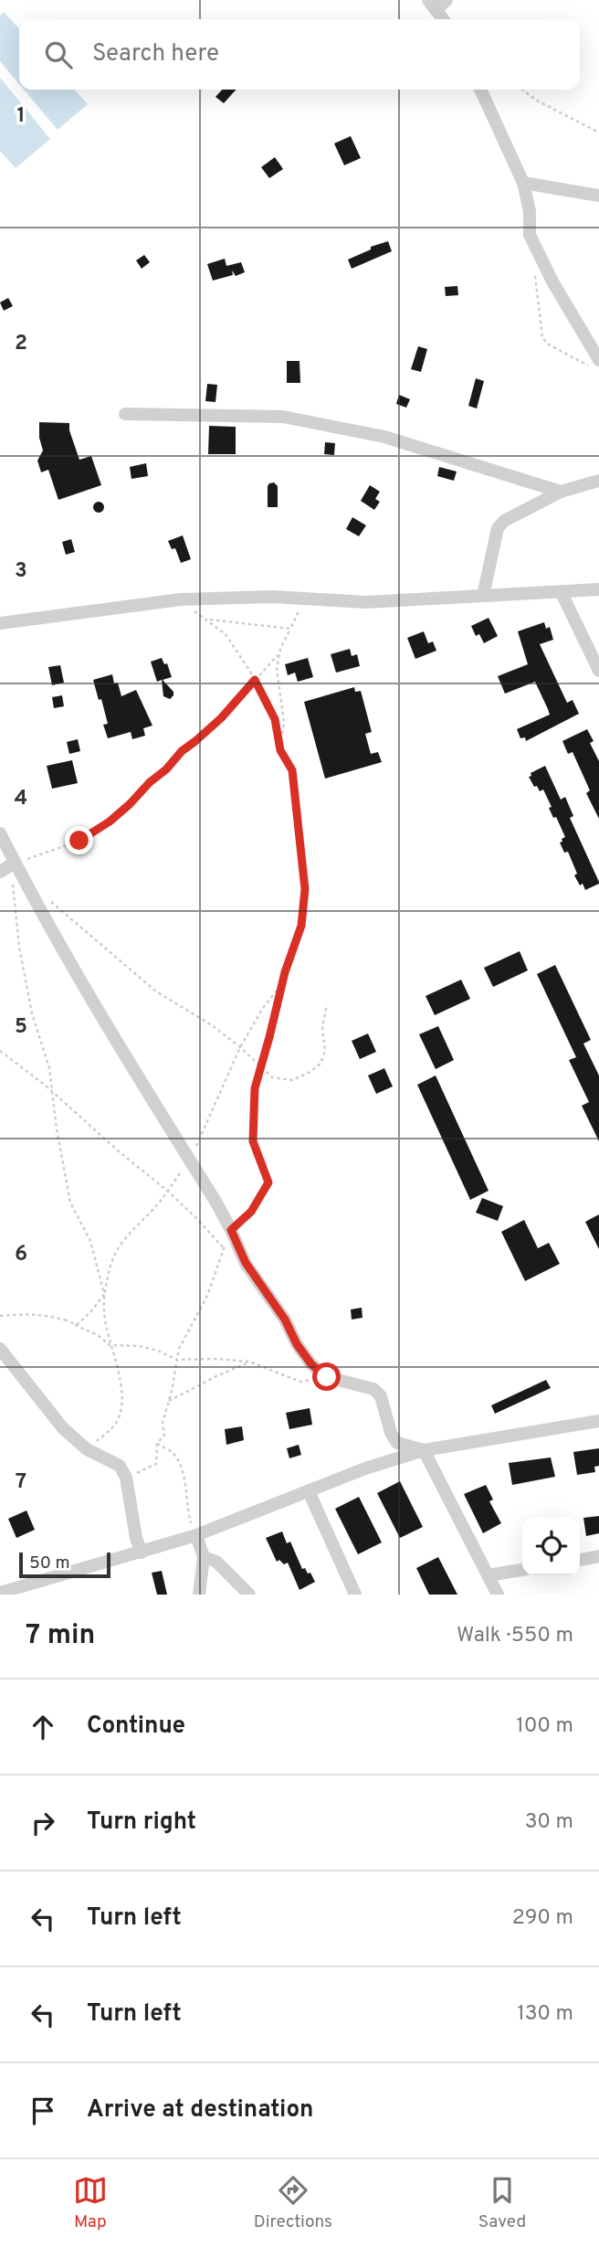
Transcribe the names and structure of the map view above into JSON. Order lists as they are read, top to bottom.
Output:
{
  "scale_bar": "50 m",
  "page": {
    "search": "Search here",
    "scale": "50 m",
    "heading": ["7 min", "Walk · 550 m"],
    "list": [
      ["Continue", "100 m"],
      ["Turn right", "30 m"],
      ["Turn left", "290 m"],
      ["Turn left", "130 m"],
      "Arrive at destination"
    ],
    "nav": ["Map", "Directions", "Saved"]
  },
  "grid": {
    "rows": [
      "1",
      "2",
      "3",
      "4",
      "5",
      "6",
      "7"
    ]
  }
}
